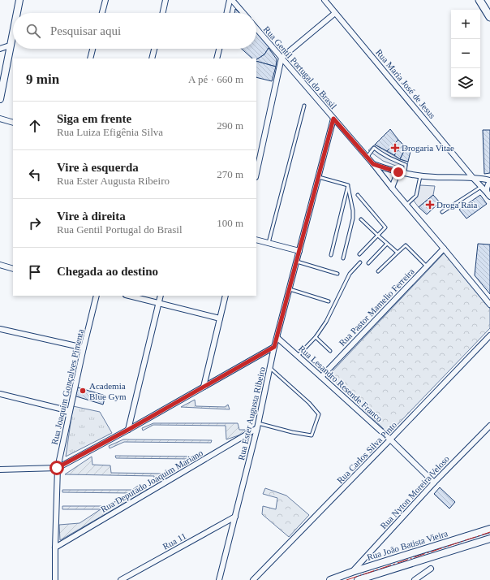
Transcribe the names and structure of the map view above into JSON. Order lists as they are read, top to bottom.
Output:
{
  "streets": {
    "street": [
      "Rua Gentil Portugal do Brasil",
      "Rua Maria José de Jesus",
      "Rua Pastor Mamelio Ferreira",
      "Rua Lesandro Resende Franco",
      "Rua Joaquim Gonçalves Pimenta",
      "Rua Ester Augusta Ribeiro",
      "Rua Carlos Silva Pinto",
      "Rua Deputado Joaquim Mariano",
      "Rua Nyton Moreira Veloso",
      "Rua 11",
      "Rua João Batista Vieira"
    ]
  },
  "crossings": [
    ["Rua Gentil Portugal do Brasil", "Rua Maria José de Jesus"],
    ["Rua Gentil Portugal do Brasil", "Rua Ester Augusta Ribeiro"],
    ["Rua Pastor Mamelio Ferreira", "Rua Lesandro Resende Franco"],
    ["Rua Lesandro Resende Franco", "Rua Ester Augusta Ribeiro"],
    ["Rua Lesandro Resende Franco", "Rua Carlos Silva Pinto"],
    ["Rua Lesandro Resende Franco", "Rua Nyton Moreira Veloso"],
    ["Rua Joaquim Gonçalves Pimenta", "Rua Deputado Joaquim Mariano"],
    ["Rua Ester Augusta Ribeiro", "Rua Deputado Joaquim Mariano"],
    ["Rua Ester Augusta Ribeiro", "Rua 11"],
    ["Rua Nyton Moreira Veloso", "Rua João Batista Vieira"]
  ],
  "places": {
    "health": ["Drogaria Vitae", "Droga Raia"],
    "other": ["Academia Blue Gym"]
  },
  "page": {
    "map_buttons": ["+", "−"],
    "search": "Pesquisar aqui",
    "heading": ["9 min", "A pé · 660 m"],
    "list": [
      ["Siga em frente", "Rua Luiza Efigênia Silva", "290 m"],
      ["Vire à esquerda", "Rua Ester Augusta Ribeiro", "270 m"],
      ["Vire à direita", "Rua Gentil Portugal do Brasil", "100 m"],
      "Chegada ao destino"
    ]
  }
}
